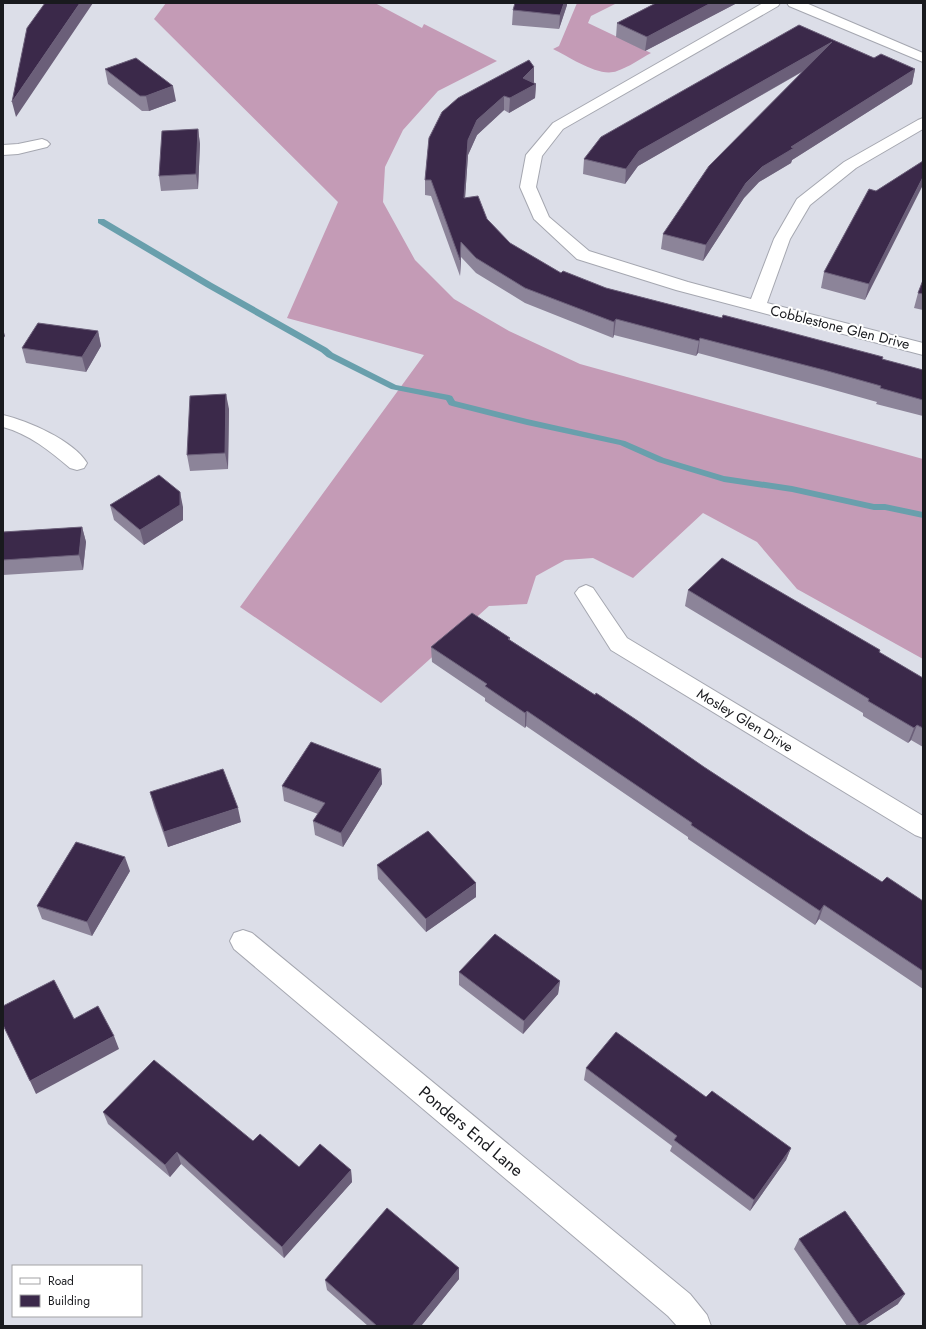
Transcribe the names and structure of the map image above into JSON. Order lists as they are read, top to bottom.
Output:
{
  "streets": {
    "street": ["Cobblestone Glen Drive", "Mosley Glen Drive", "Ponders End Lane"]
  },
  "legend": ["Road", "Building"]
}
